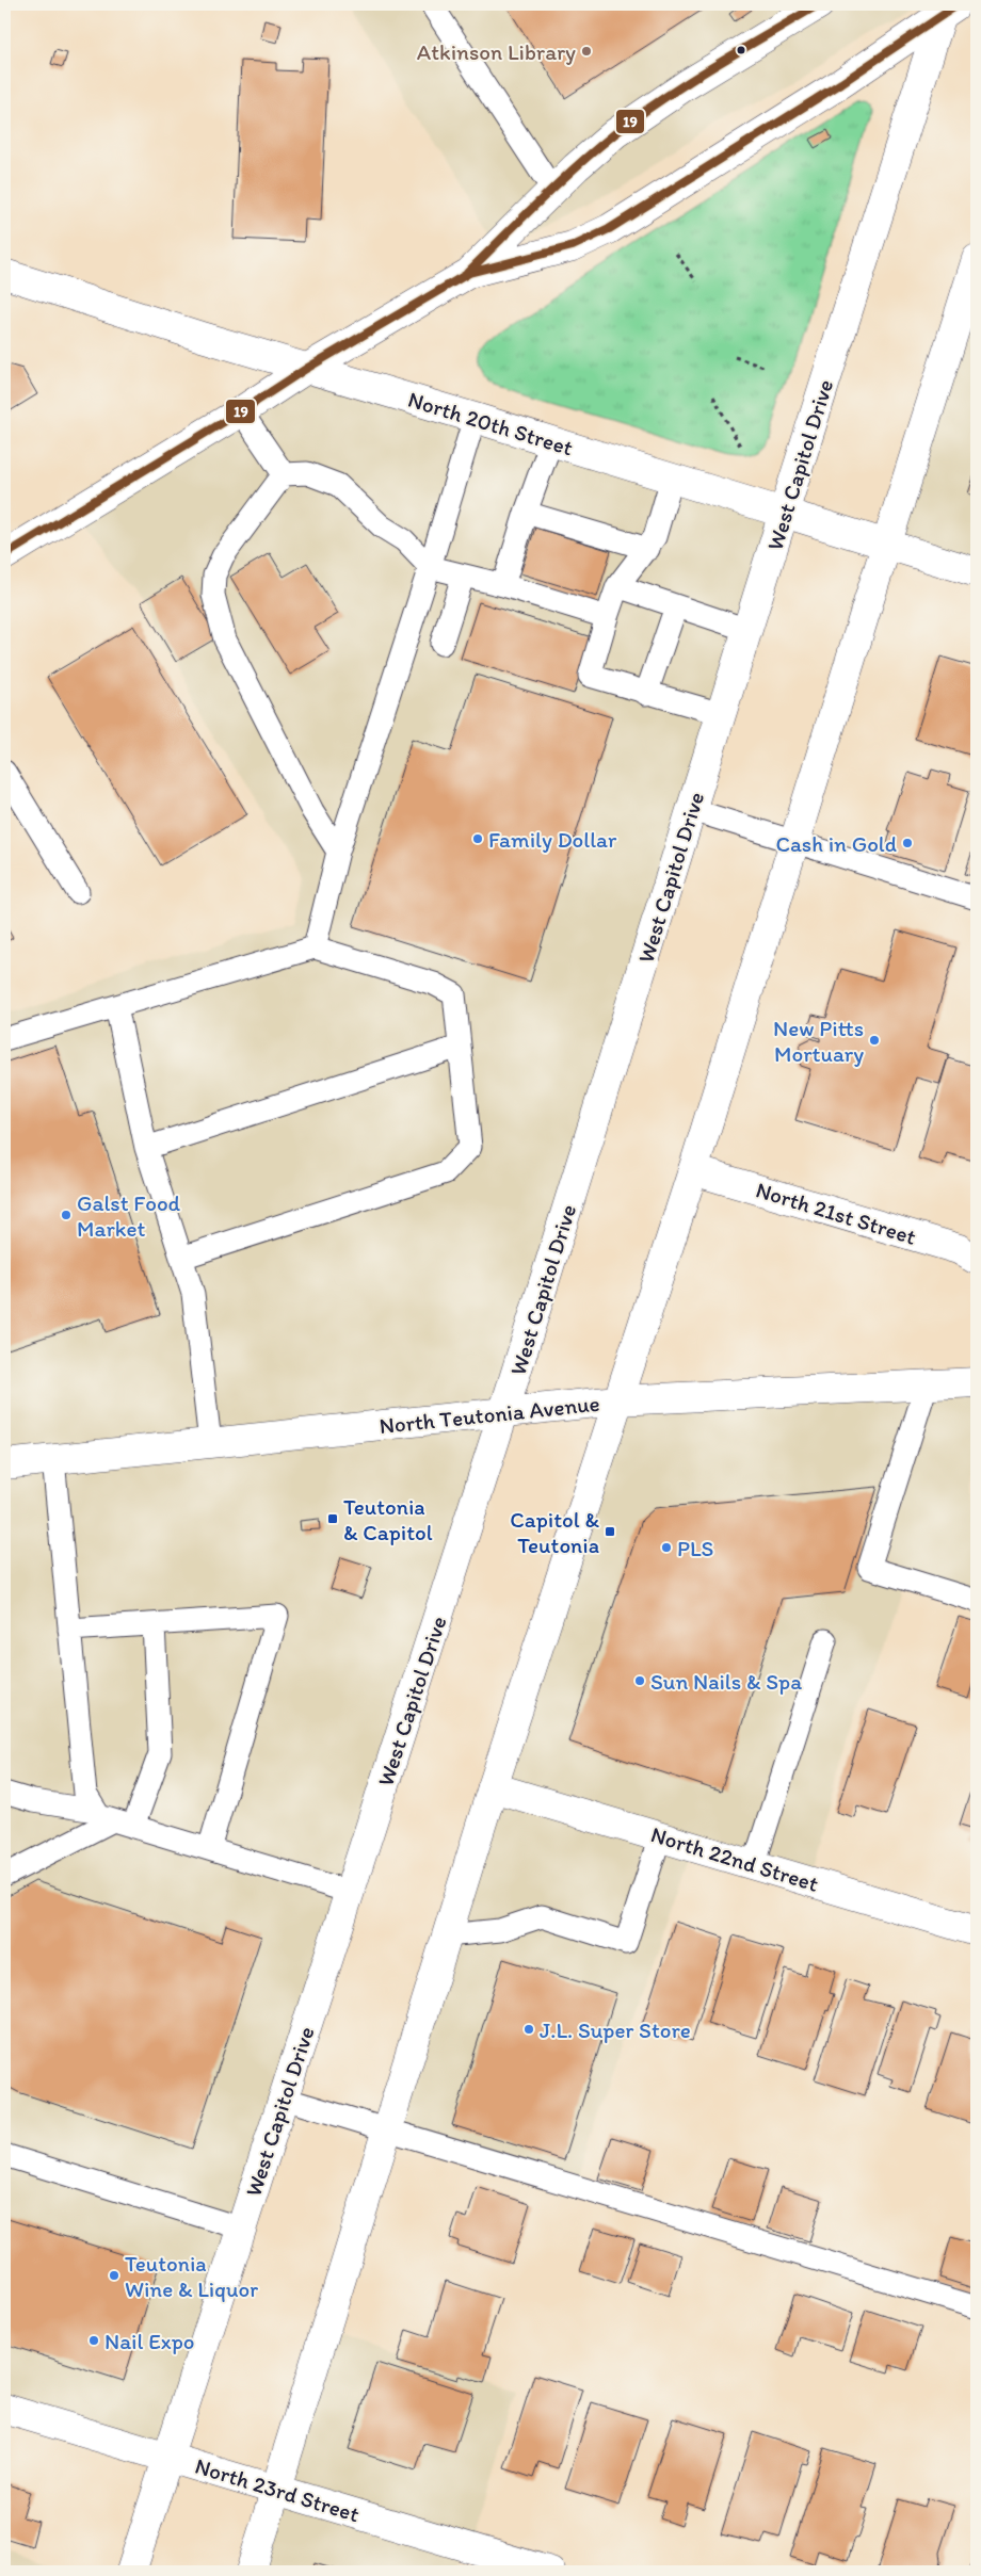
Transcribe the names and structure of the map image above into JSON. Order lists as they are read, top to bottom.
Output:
{
  "streets": {
    "main road": [
      "North 20th Street",
      "West Capitol Drive",
      "North 21st Street",
      "North Teutonia Avenue",
      "North 22nd Street",
      "North 23rd Street"
    ]
  },
  "crossings": [
    ["North 20th Street", "West Capitol Drive"],
    ["West Capitol Drive", "North Teutonia Avenue"],
    ["West Capitol Drive", "North 23rd Street"]
  ],
  "places": {
    "other": [
      "Atkinson Library",
      "Family Dollar",
      "Cash in Gold",
      "New Pitts Mortuary",
      "Galst Food Market",
      "PLS",
      "Sun Nails & Spa",
      "J.L. Super Store",
      "Teutonia Wine & Liquor",
      "Nail Expo"
    ],
    "transit": ["Teutonia & Capitol", "Capitol & Teutonia"]
  },
  "lines": ["transit line 19"]
}
